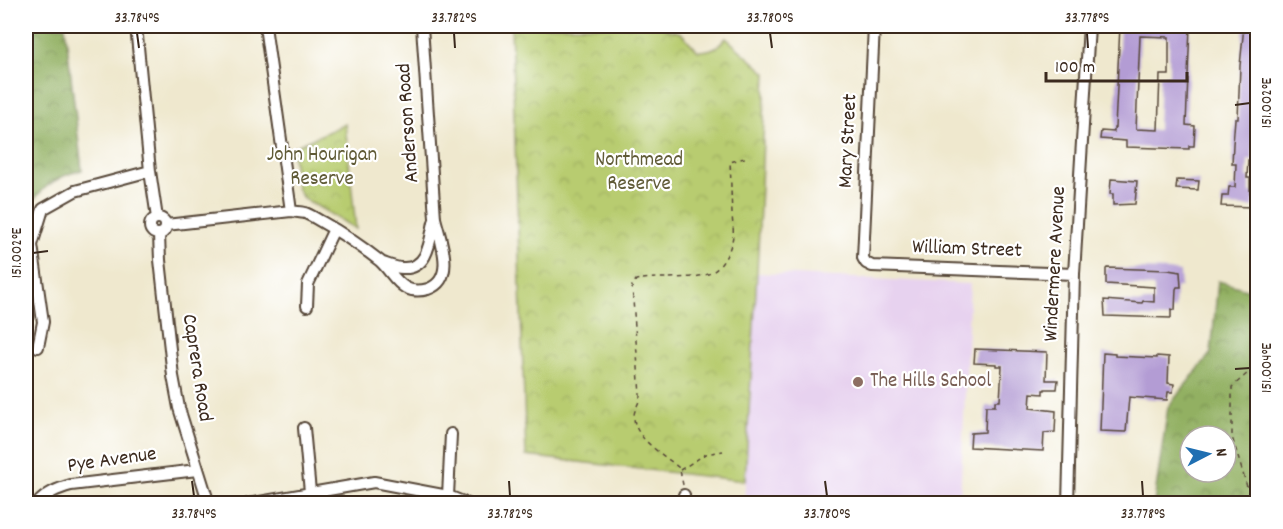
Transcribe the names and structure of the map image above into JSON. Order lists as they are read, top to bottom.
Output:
{
  "streets": {
    "street": [
      "Anderson Road",
      "Mary Street",
      "William Street",
      "Windermere Avenue",
      "Caprera Road",
      "Pye Avenue"
    ]
  },
  "crossings": [
    ["Mary Street", "William Street"],
    ["William Street", "Windermere Avenue"],
    ["Caprera Road", "Pye Avenue"]
  ],
  "parks": ["John Hourigan Reserve", "Northmead Reserve"],
  "places": ["The Hills School"],
  "scale_bar": "100 m",
  "north": "right",
  "coordinates": [
    "33.784°S",
    "33.782°S",
    "33.780°S",
    "33.778°S",
    "151.002°E",
    "151.004°E"
  ]
}
